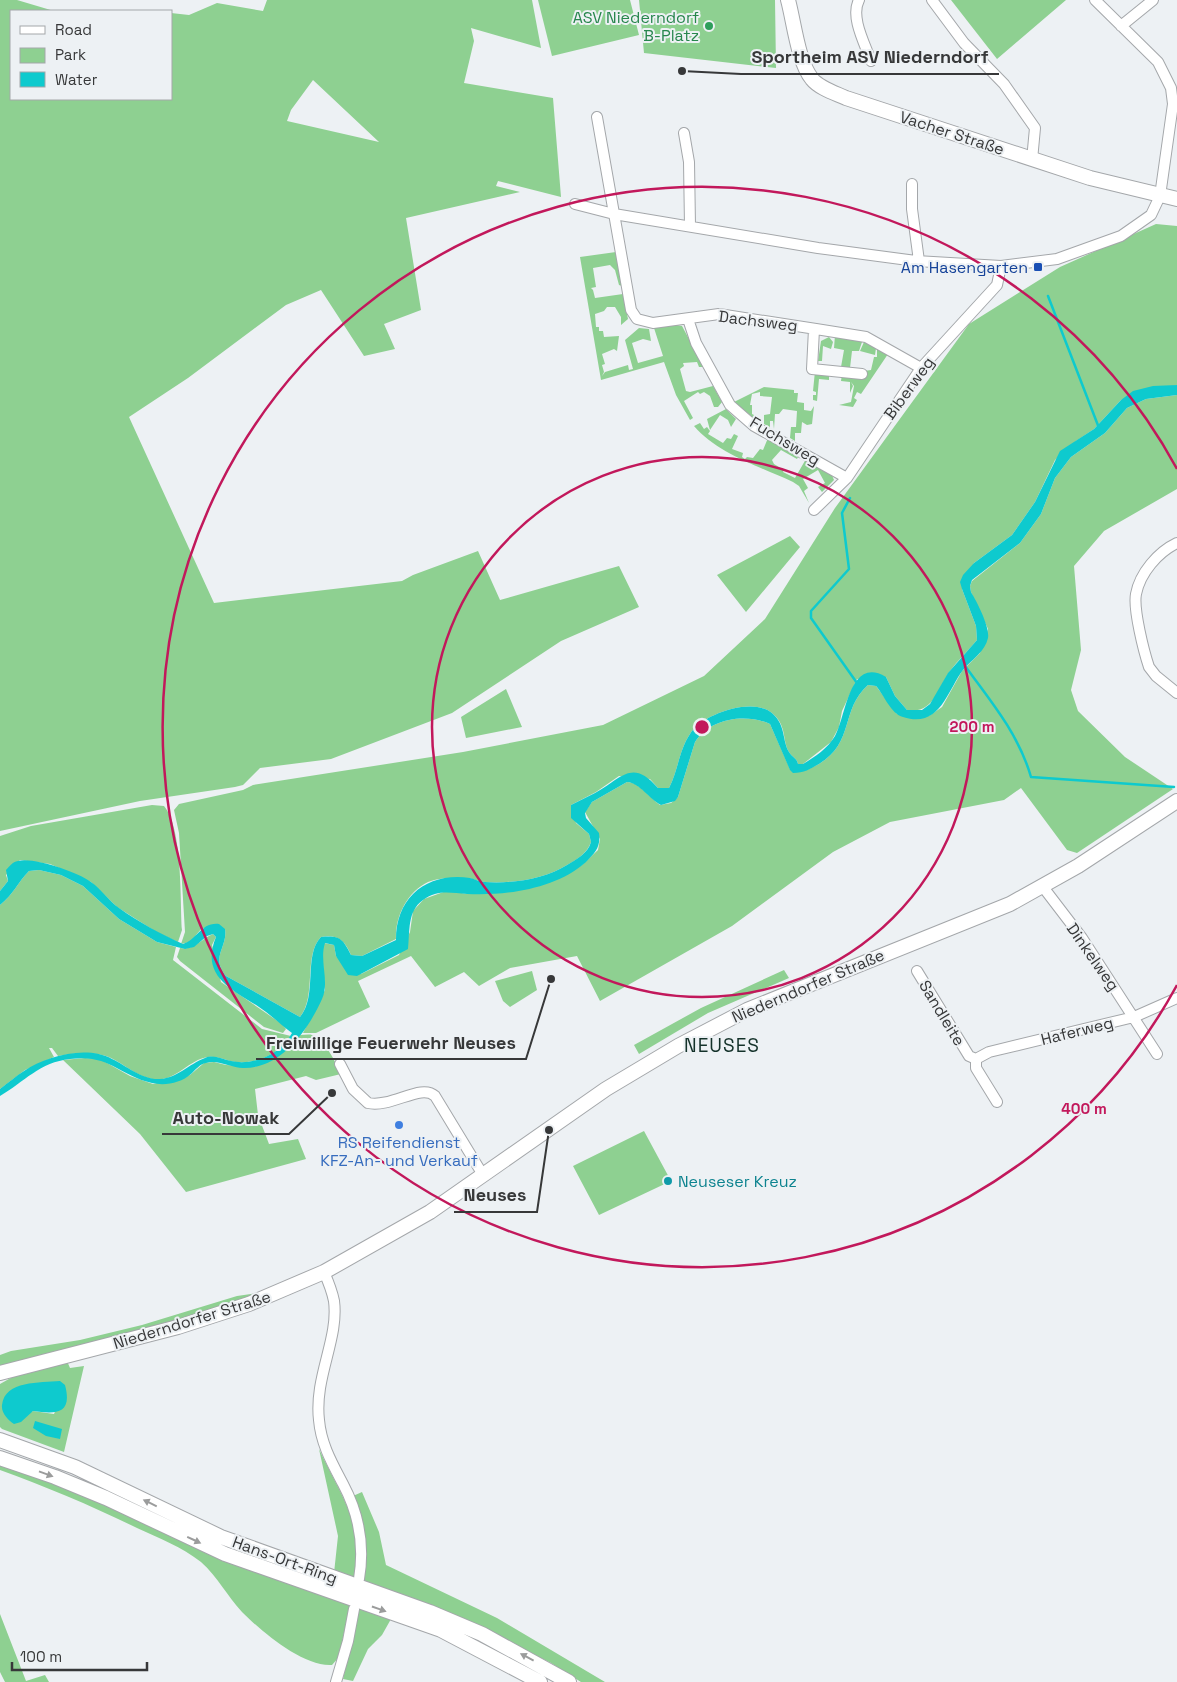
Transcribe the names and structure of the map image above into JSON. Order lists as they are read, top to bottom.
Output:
{
  "streets": {
    "main road": ["Vacher Straße", "Niederndorfer Straße", "Hans-Ort-Ring"],
    "street": [
      "Dachsweg",
      "Biberweg",
      "Fuchsweg",
      "Dinkelweg",
      "Sandleite",
      "Haferweg"
    ]
  },
  "crossings": [
    ["Dachsweg", "Biberweg"],
    ["Dachsweg", "Fuchsweg"],
    ["Biberweg", "Fuchsweg"],
    ["Dinkelweg", "Niederndorfer Straße"],
    ["Dinkelweg", "Haferweg"],
    ["Sandleite", "Haferweg"]
  ],
  "districts": ["NEUSES"],
  "places": {
    "other": [
      "ASV Niederndorf B-Platz",
      "Sportheim ASV Niederndorf",
      "Freiwillige Feuerwehr Neuses",
      "Auto-Nowak",
      "RS Reifendienst KFZ-An- und Verkauf",
      "Neuses",
      "Neuseser Kreuz"
    ],
    "transit": ["Am Hasengarten"]
  },
  "legend": ["Road", "Park", "Water"],
  "scale_bar": "100 m",
  "rings": ["200 m", "400 m"]
}
